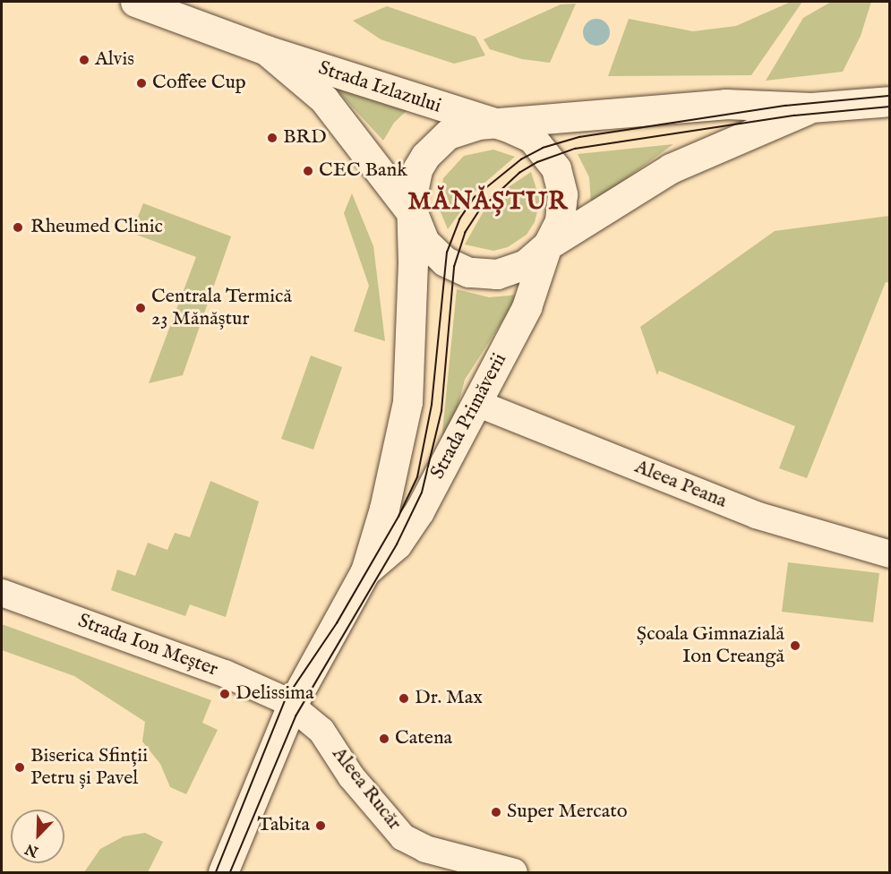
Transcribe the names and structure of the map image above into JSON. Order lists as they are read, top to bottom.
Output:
{
  "streets": {
    "main road": ["Strada Izlazului", "Strada Primăverii"],
    "street": ["Aleea Peana", "Strada Ion Meșter", "Aleea Rucăr"]
  },
  "crossings": [
    ["Strada Izlazului", "Strada Primăverii"],
    ["Strada Primăverii", "Aleea Peana"],
    ["Strada Primăverii", "Strada Ion Meșter"],
    ["Strada Primăverii", "Aleea Rucăr"],
    ["Strada Ion Meșter", "Aleea Rucăr"]
  ],
  "districts": ["MĂNĂȘTUR"],
  "places": [
    "Alvis",
    "Coffee Cup",
    "BRD",
    "CEC Bank",
    "Rheumed Clinic",
    "Centrala Termică 23 Mănăștur",
    "Școala Gimnazială Ion Creangă",
    "Delissima",
    "Dr. Max",
    "Catena",
    "Biserica Sfinții Petru și Pavel",
    "Super Mercato",
    "Tabita"
  ],
  "north": "bottom left"
}
